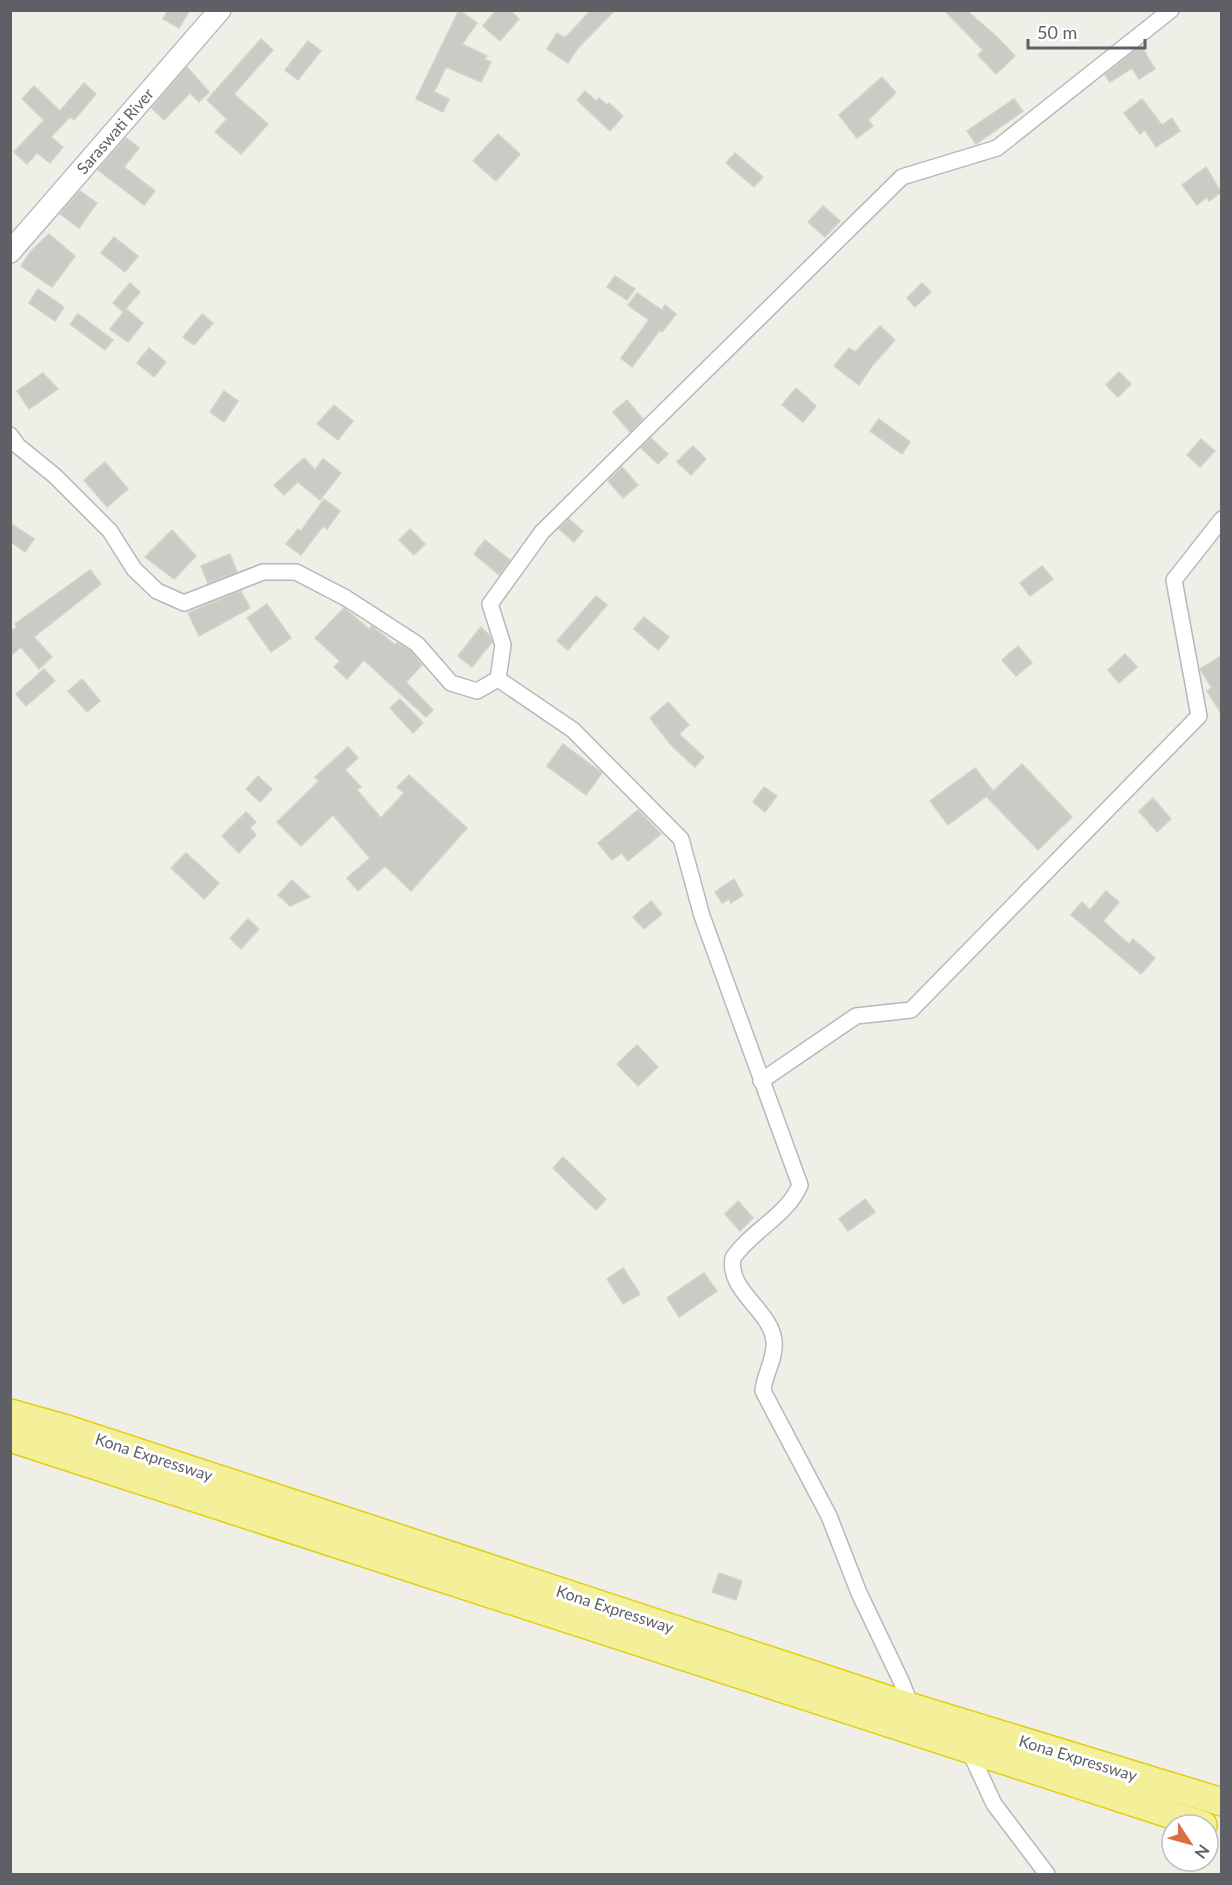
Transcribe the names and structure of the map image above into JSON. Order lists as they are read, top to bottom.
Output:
{
  "streets": {
    "highway": ["Kona Expressway"],
    "main road": ["Saraswati River"]
  },
  "scale_bar": "50 m",
  "north": "bottom right"
}
